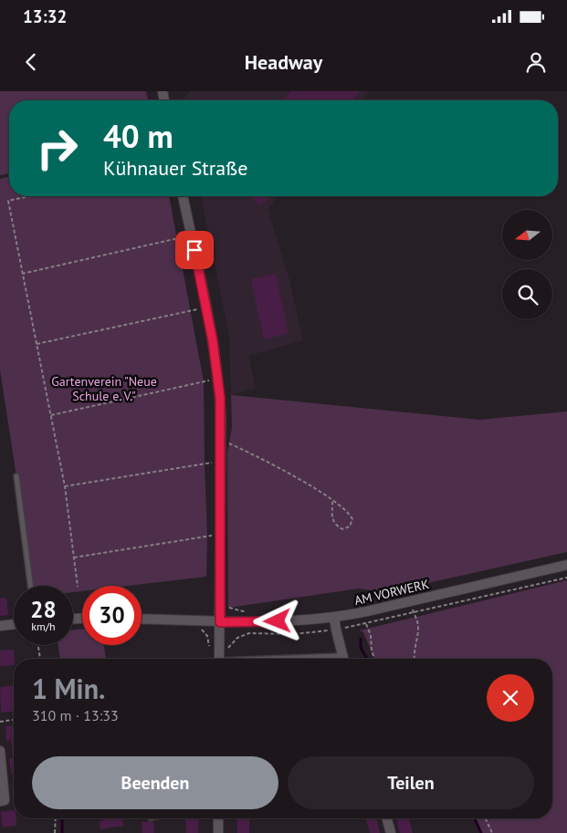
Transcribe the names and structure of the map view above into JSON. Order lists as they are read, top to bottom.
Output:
{
  "streets": {
    "street": ["AM VORWERK"]
  },
  "parks": ["Gartenverein \"Neue Schule e. V.\""],
  "north": "left",
  "page": {
    "status": "13:32",
    "header": "Headway",
    "turn": ["40 m", "Kühnauer Straße"],
    "speed": "28 km/h",
    "limit": "30",
    "heading": ["1 Min.", "310 m · 13:33"],
    "buttons": ["Beenden", "Teilen"]
  }
}
